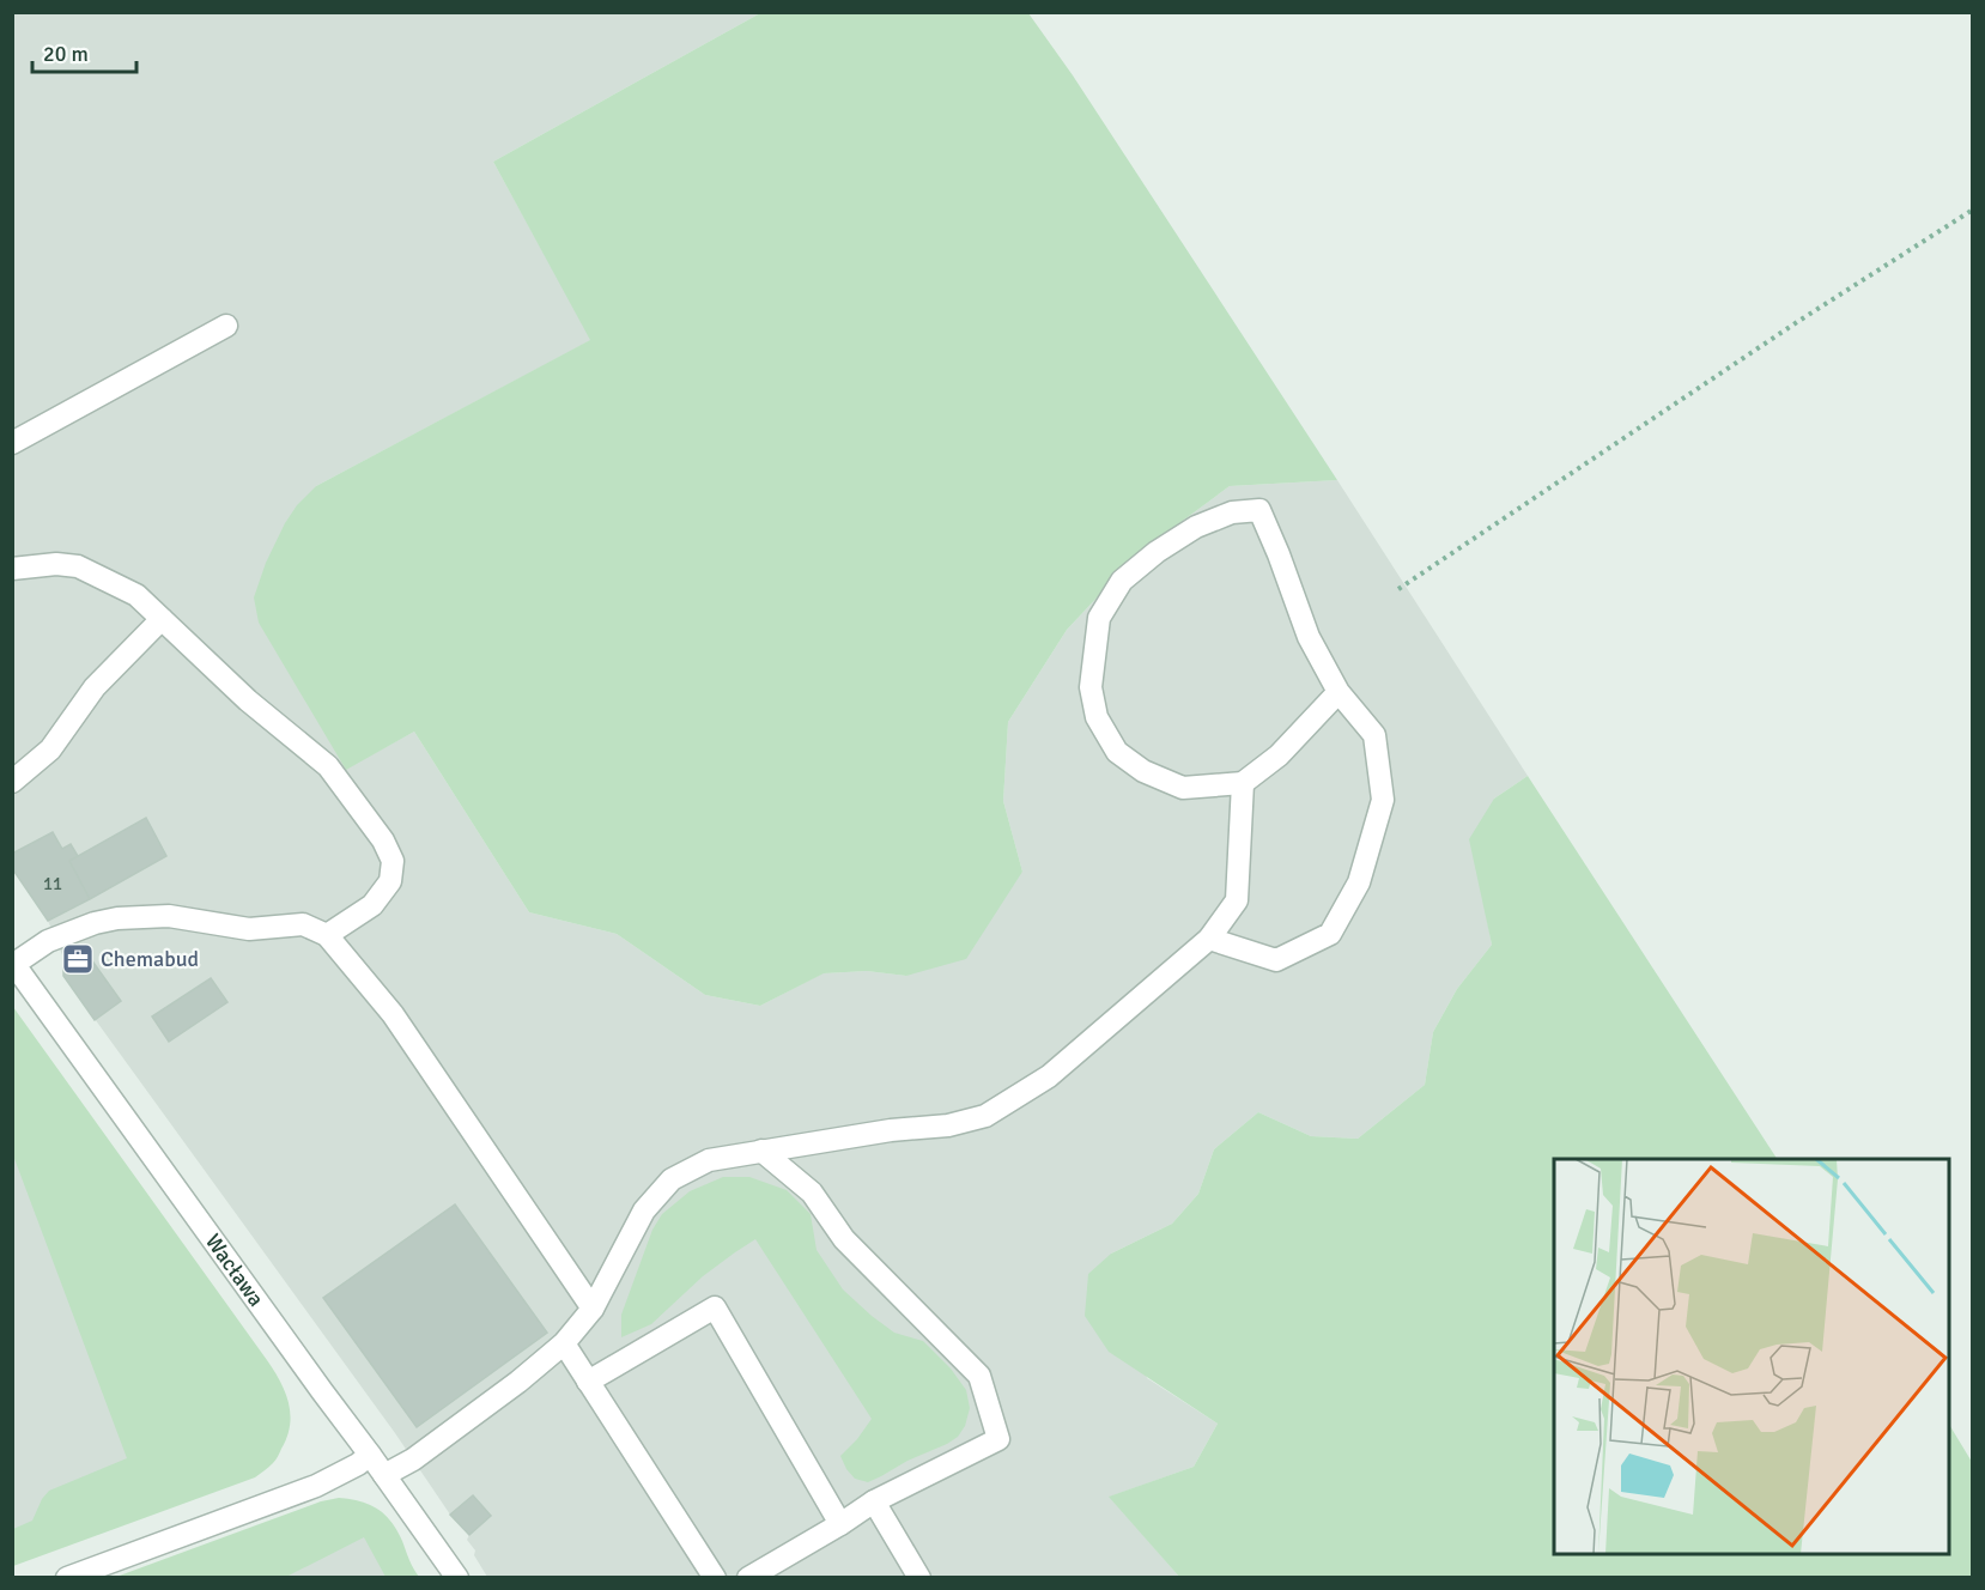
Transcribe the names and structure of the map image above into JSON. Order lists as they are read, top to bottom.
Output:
{
  "streets": {
    "street": ["Wacława"]
  },
  "places": {
    "office": ["Chemabud"]
  },
  "house_numbers": ["11"],
  "scale_bar": "20 m"
}
